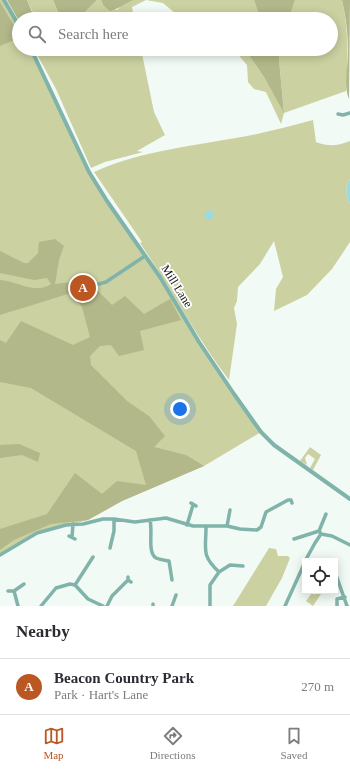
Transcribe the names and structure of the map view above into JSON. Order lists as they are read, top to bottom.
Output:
{
  "streets": {
    "street": ["Mill Lane"]
  },
  "page": {
    "search": "Search here",
    "pins": "A",
    "heading": "Nearby",
    "list": [
      {
        "mark": "A",
        "name": "Beacon Country Park",
        "note": "Park · Hart's Lane",
        "value": "270 m"
      }
    ],
    "nav": ["Map", "Directions", "Saved"]
  }
}
